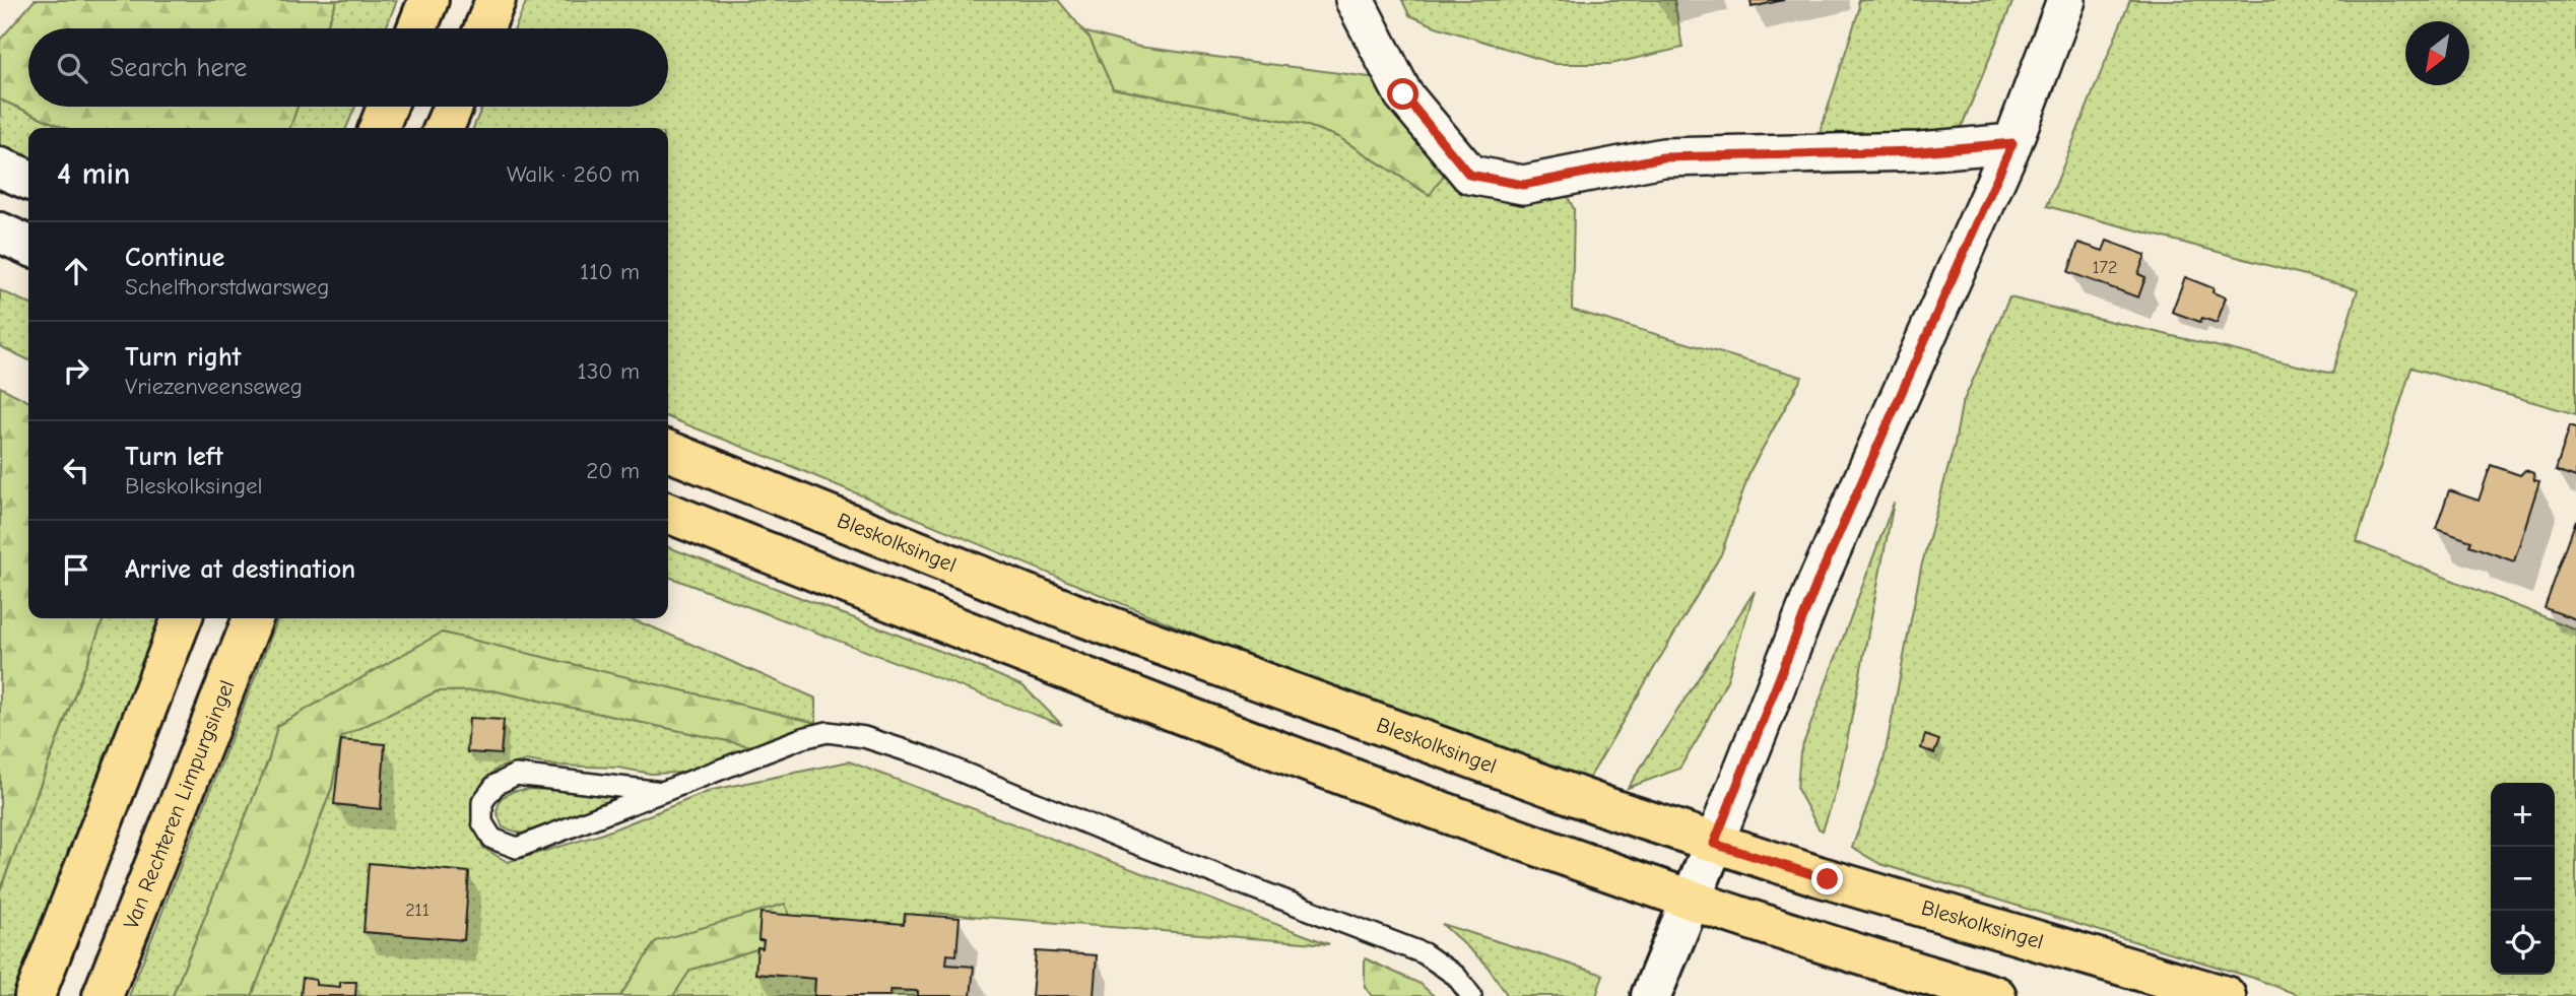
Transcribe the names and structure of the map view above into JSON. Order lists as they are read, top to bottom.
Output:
{
  "streets": {
    "main road": ["Bleskolksingel", "Van Rechteren Limpurgsingel"]
  },
  "house_numbers": ["172", "211"],
  "north": "bottom left",
  "page": {
    "search": "Search here",
    "heading": ["4 min", "Walk · 260 m"],
    "list": [
      ["Continue", "Schelfhorstdwarsweg", "110 m"],
      ["Turn right", "Vriezenveenseweg", "130 m"],
      ["Turn left", "Bleskolksingel", "20 m"],
      "Arrive at destination"
    ],
    "map_buttons": ["+", "−"]
  }
}
